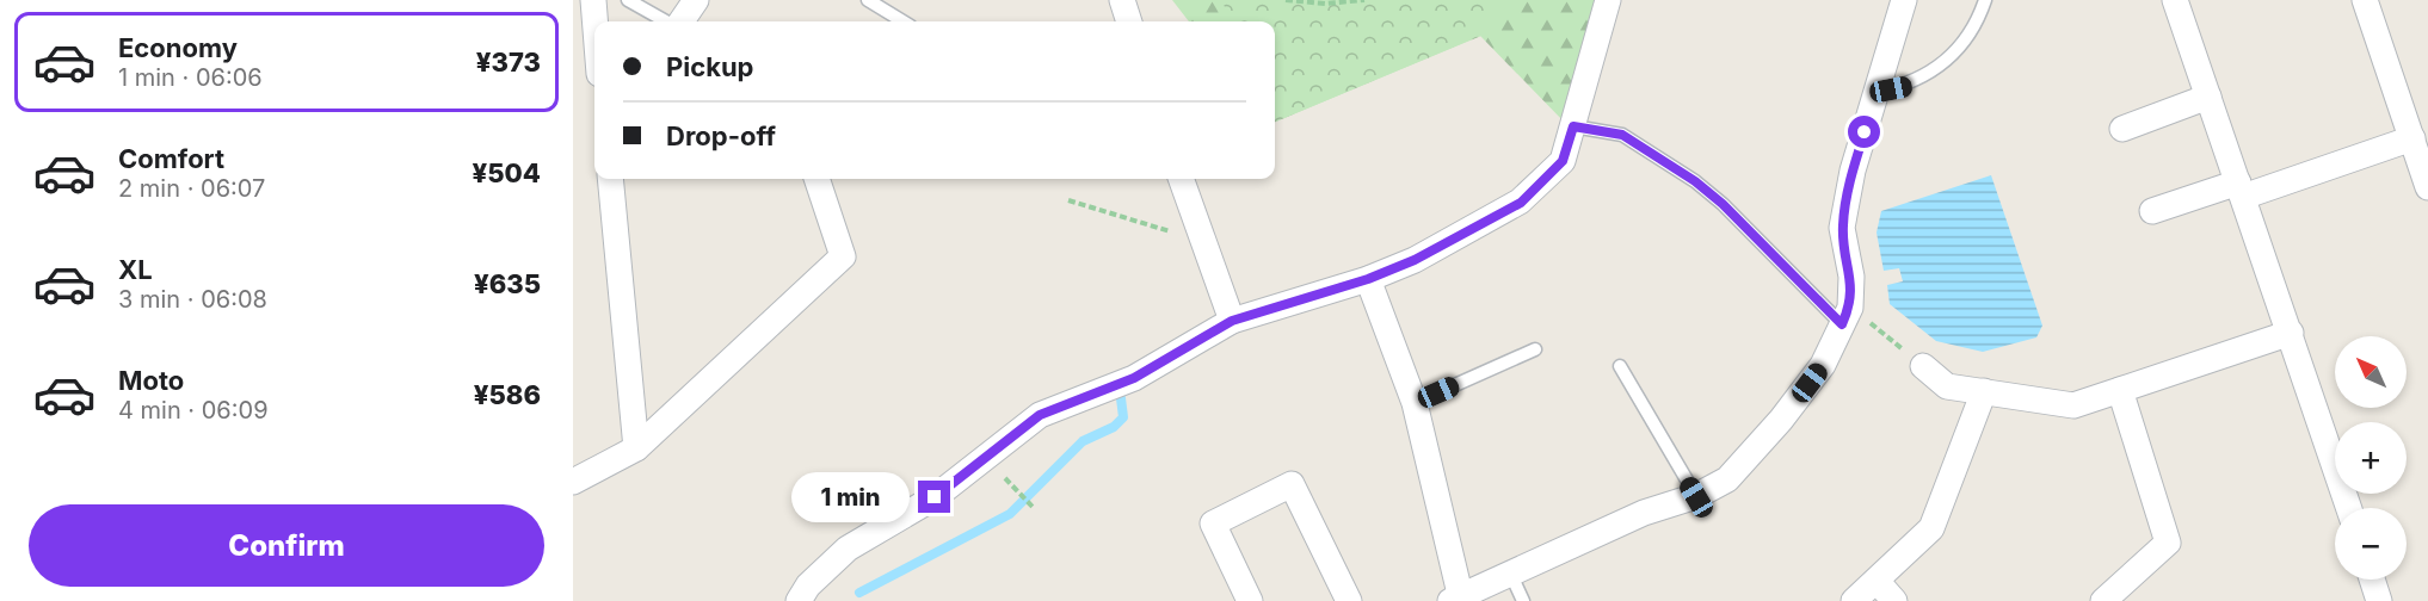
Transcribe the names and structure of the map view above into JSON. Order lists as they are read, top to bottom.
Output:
{
  "north": "top left",
  "page": {
    "list": [
      {
        "name": "Economy",
        "note": "1 min · 06:06",
        "value": "¥373"
      },
      {
        "name": "Comfort",
        "note": "2 min · 06:07",
        "value": "¥504"
      },
      {
        "name": "XL",
        "note": "3 min · 06:08",
        "value": "¥635"
      },
      {
        "name": "Moto",
        "note": "4 min · 06:09",
        "value": "¥586"
      }
    ],
    "banner": ["Pickup", "Drop-off"],
    "map_buttons": ["+", "−"],
    "bubble": "1 min",
    "buttons": "Confirm"
  }
}
